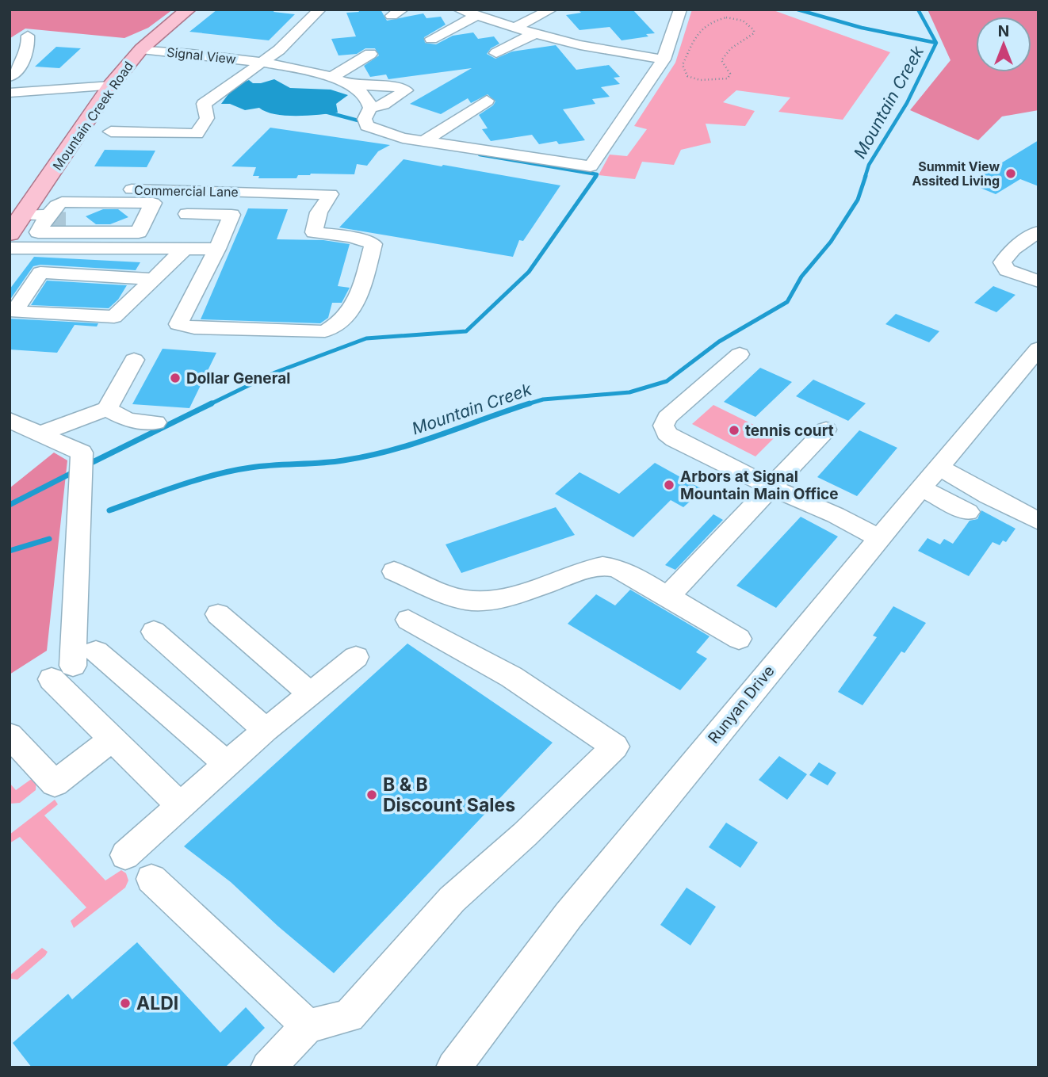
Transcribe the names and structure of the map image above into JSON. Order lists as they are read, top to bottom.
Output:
{
  "streets": {
    "main road": ["Mountain Creek Road"],
    "street": ["Signal View", "Commercial Lane", "Runyan Drive"]
  },
  "crossings": [
    ["Signal View", "Mountain Creek Road"]
  ],
  "water": ["Mountain Creek"],
  "places": [
    "Summit View Assited Living",
    "Dollar General",
    "tennis court",
    "Arbors at Signal Mountain Main Office",
    "B & B Discount Sales",
    "ALDI"
  ],
  "north": "top"
}
